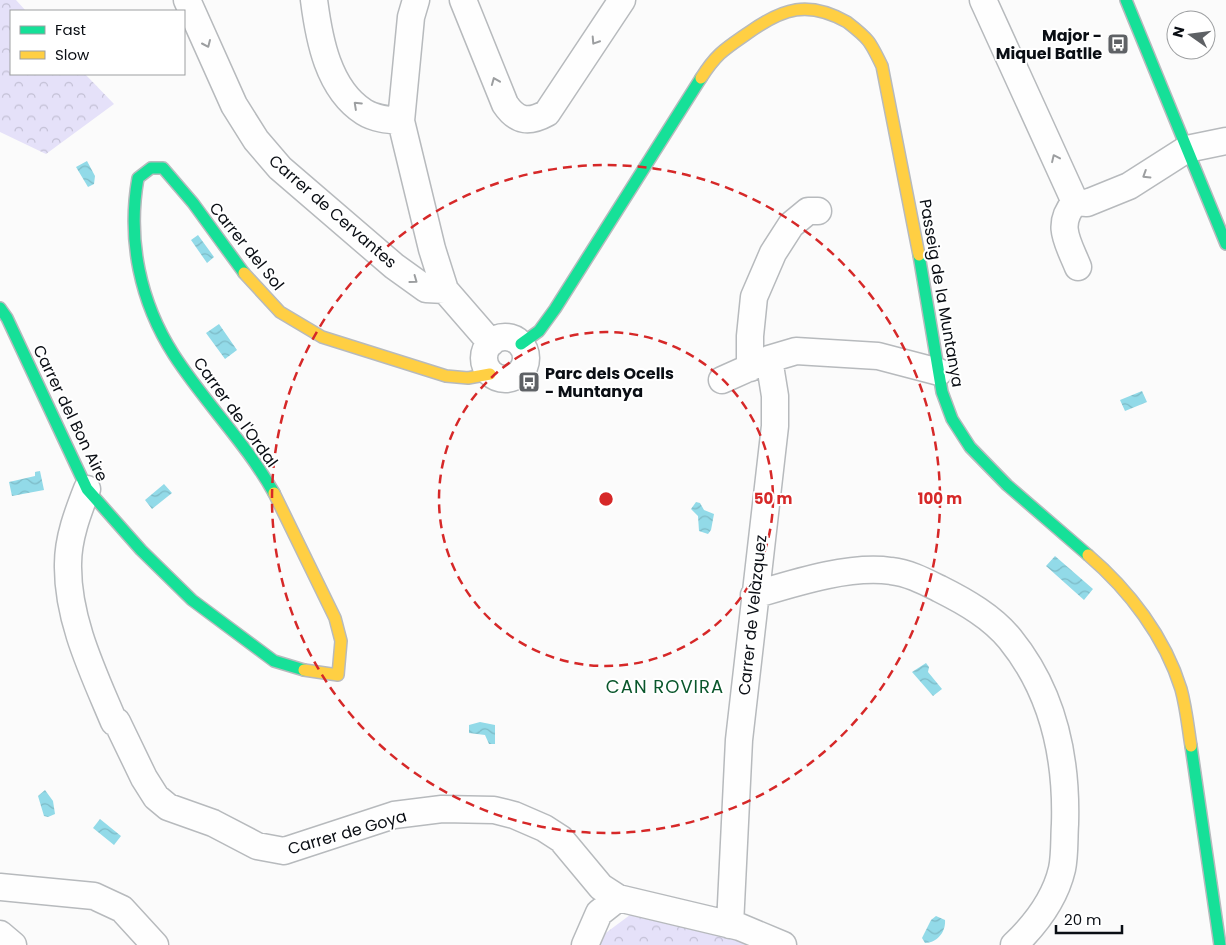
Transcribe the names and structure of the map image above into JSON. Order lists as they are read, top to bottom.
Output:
{
  "streets": {
    "street": [
      "Carrer de Cervantes",
      "Carrer del Sol",
      "Passeig de la Muntanya",
      "Carrer de l'Ordal",
      "Carrer del Bon Aire",
      "Carrer de Velàzquez",
      "Carrer de Goya"
    ]
  },
  "crossings": [
    ["Carrer del Sol", "Passeig de la Muntanya"],
    ["Carrer del Sol", "Carrer de l'Ordal"],
    ["Carrer de l'Ordal", "Carrer del Bon Aire"],
    ["Carrer del Bon Aire", "Carrer de Goya"],
    ["Carrer de Velàzquez", "Carrer de Goya"]
  ],
  "one_way": ["Carrer de Cervantes"],
  "districts": ["CAN ROVIRA"],
  "places": {
    "bus stop": ["Major - Miquel Batlle", "Parc dels Ocells - Muntanya"]
  },
  "legend": ["Fast", "Slow"],
  "scale_bar": "20 m",
  "north": "left",
  "rings": ["50 m", "100 m"]
}
